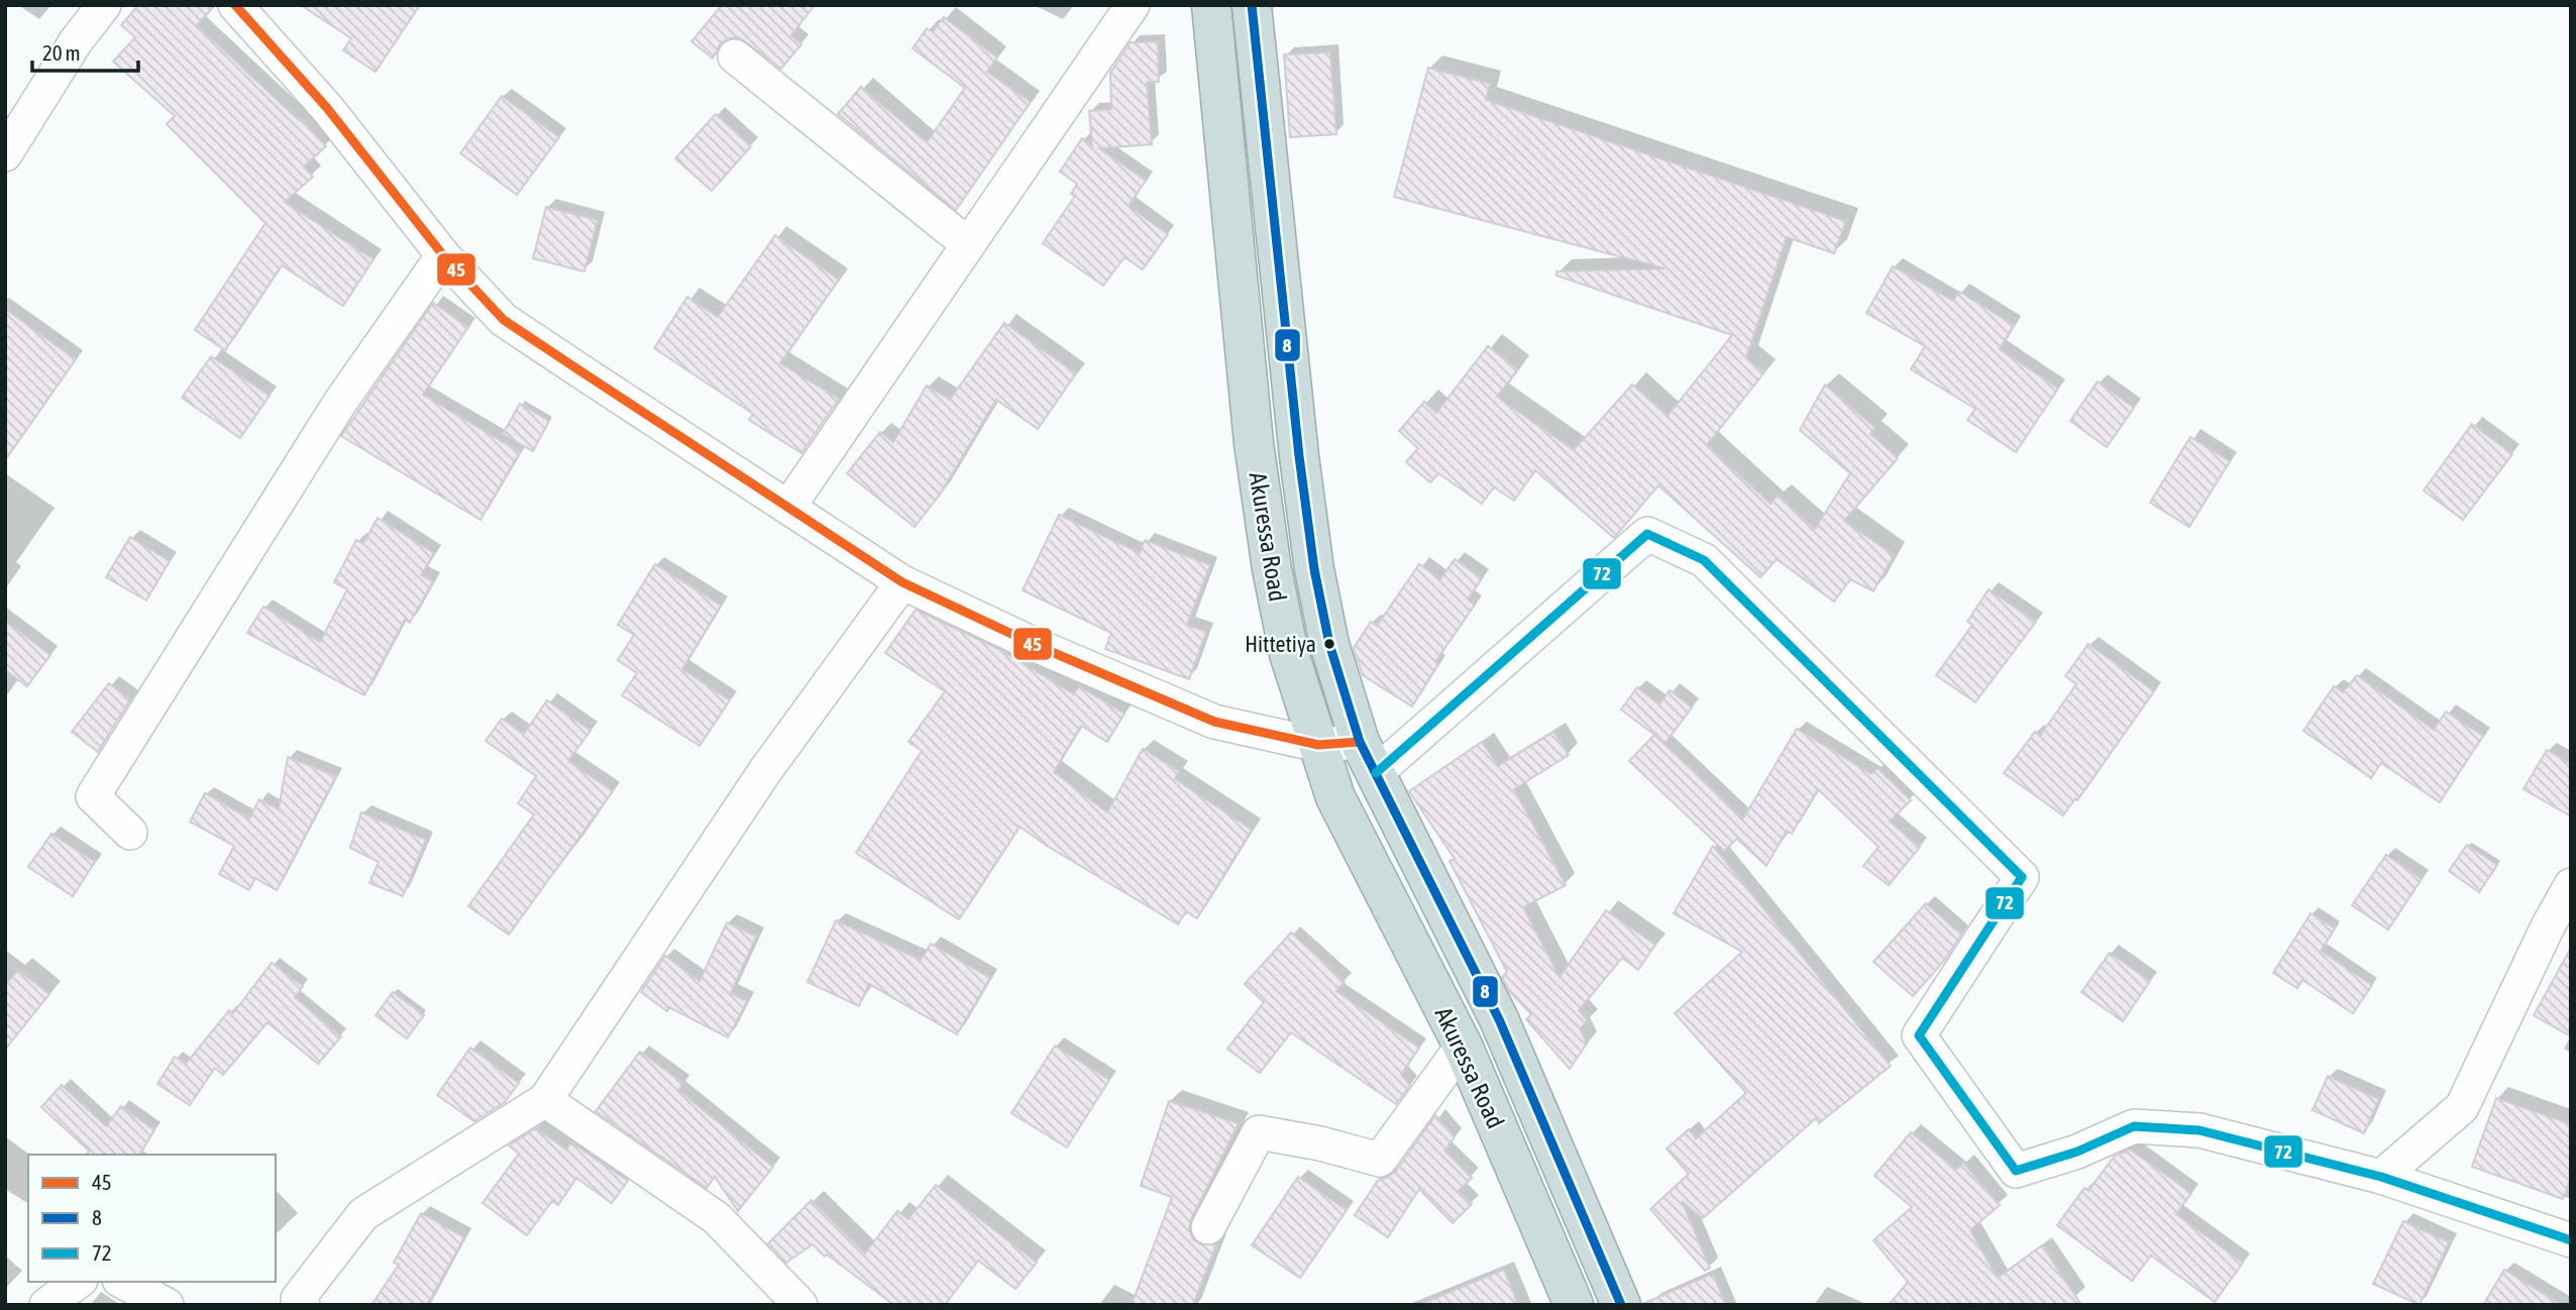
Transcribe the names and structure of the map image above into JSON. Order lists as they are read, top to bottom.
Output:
{
  "streets": {
    "highway": ["Akuressa Road"]
  },
  "places": ["Hittetiya"],
  "lines": ["transit line 45", "transit line 8", "transit line 72"],
  "legend": ["45", "8", "72"],
  "scale_bar": "20 m"
}
